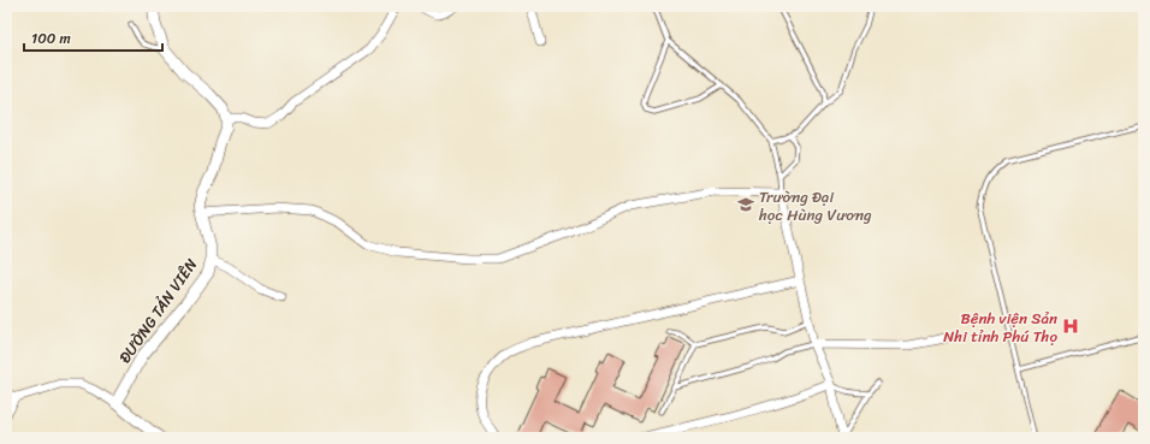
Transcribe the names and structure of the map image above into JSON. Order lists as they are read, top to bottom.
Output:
{
  "streets": {
    "street": ["ĐƯỜNG TẢN VIÊN"]
  },
  "places": {
    "school or university": ["Trường Đại học Hùng Vương"],
    "hospital": ["Bệnh viện Sản Nhi tỉnh Phú Thọ"]
  },
  "scale_bar": "100 m"
}
